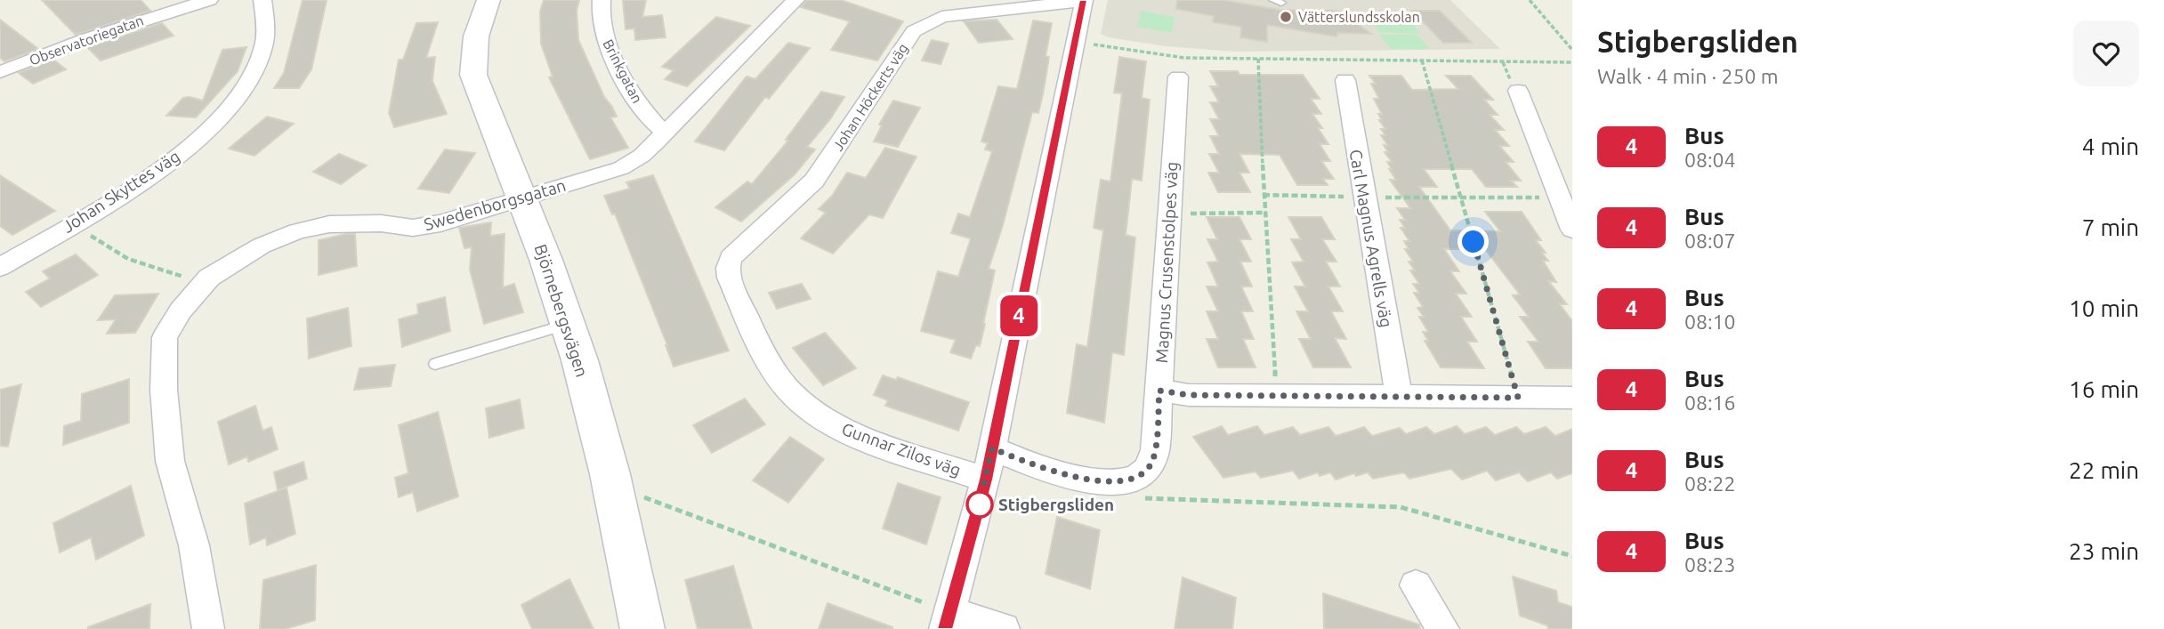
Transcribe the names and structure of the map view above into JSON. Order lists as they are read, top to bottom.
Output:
{
  "streets": {
    "street": [
      "Observatoriegatan",
      "Brinkgatan",
      "Johan Höckerts väg",
      "Johan Skyttes väg",
      "Swedenborgsgatan",
      "Carl Magnus Agrells väg",
      "Magnus Crusenstolpes väg",
      "Björnebergsvägen",
      "Gunnar Zilos väg"
    ]
  },
  "crossings": [
    ["Brinkgatan", "Swedenborgsgatan"],
    ["Johan Höckerts väg", "Gunnar Zilos väg"],
    ["Swedenborgsgatan", "Björnebergsvägen"]
  ],
  "places": ["Vätterslundsskolan", "Stigbergsliden"],
  "lines": ["bus line 4"],
  "page": {
    "on_map": "4",
    "heading": ["Stigbergsliden", "Walk · 4 min · 250 m"],
    "list": [
      {
        "mark": "4",
        "name": "Bus",
        "note": "08:04",
        "value": "4 min"
      },
      {
        "mark": "4",
        "name": "Bus",
        "note": "08:07",
        "value": "7 min"
      },
      {
        "mark": "4",
        "name": "Bus",
        "note": "08:10",
        "value": "10 min"
      },
      {
        "mark": "4",
        "name": "Bus",
        "note": "08:16",
        "value": "16 min"
      },
      {
        "mark": "4",
        "name": "Bus",
        "note": "08:22",
        "value": "22 min"
      },
      {
        "mark": "4",
        "name": "Bus",
        "note": "08:23",
        "value": "23 min"
      }
    ]
  }
}
